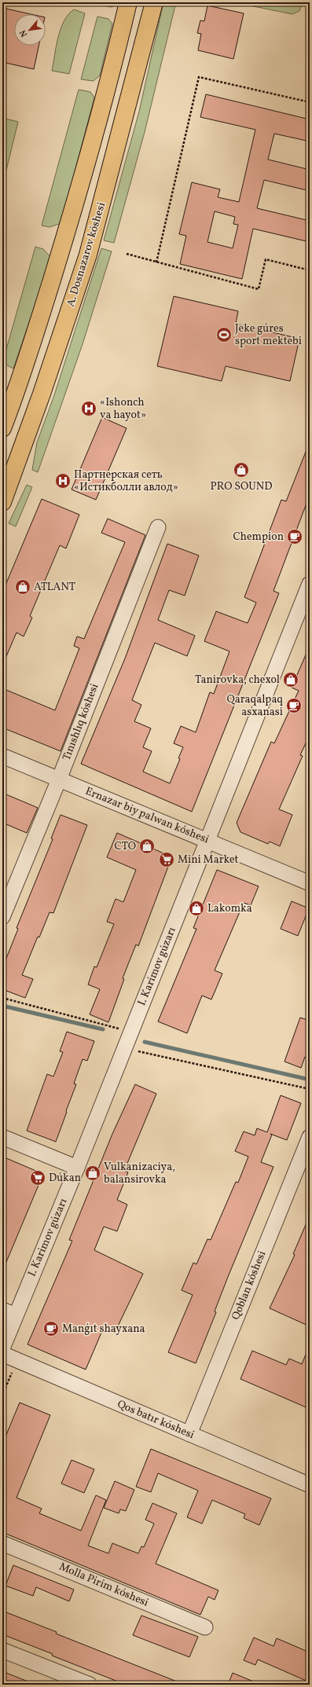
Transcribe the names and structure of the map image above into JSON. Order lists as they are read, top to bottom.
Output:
{
  "streets": {
    "main road": ["A. Dosnazarov kóshesi"],
    "street": [
      "Tınıshlıq kóshesi",
      "Ernazar biy palwan kóshesi",
      "I. Karimov gúzarı",
      "Qoblan kóshesi",
      "Qos batır kóshesi",
      "Molla Pirim kóshesi"
    ]
  },
  "crossings": [
    ["Tınıshlıq kóshesi", "Ernazar biy palwan kóshesi"],
    ["Ernazar biy palwan kóshesi", "I. Karimov gúzarı"],
    ["Qoblan kóshesi", "Qos batır kóshesi"]
  ],
  "places": {
    "sports": ["Jeke gúres sport mektebi"],
    "hospital": ["«Ishonch va hayot»", "Партнерская сеть «Истикболли авлод»"],
    "shop": [
      "PRO SOUND",
      "ATLANT",
      "Tanirovka, chexol",
      "СТО",
      "Lakomka",
      "Vulkanizaciya, balansirovka"
    ],
    "cafe": ["Chempion", "Qaraqalpaq asxanasi", "Manǵıt shayxana"],
    "supermarket": ["Mini Market", "Dúkan"]
  },
  "north": "bottom left"
}
